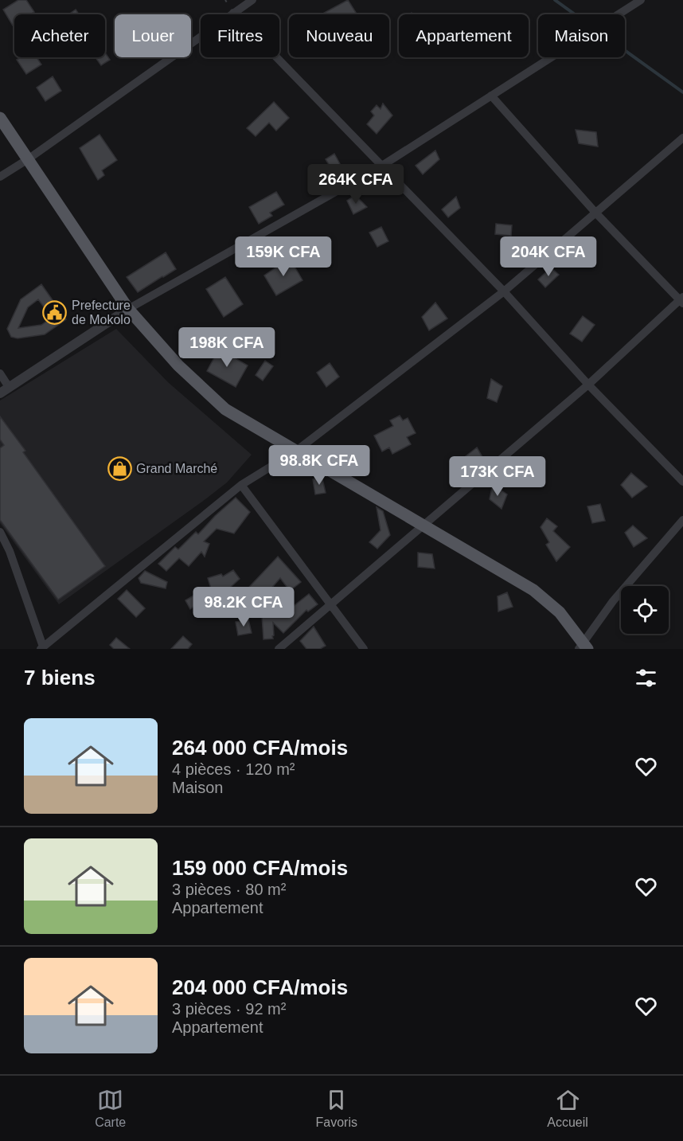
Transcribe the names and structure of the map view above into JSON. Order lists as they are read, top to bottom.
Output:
{
  "places": {
    "public building": ["Prefecture de Mokolo"],
    "shop": ["Grand Marché"]
  },
  "page": {
    "chip": [
      "Acheter",
      "Louer",
      "Filtres",
      "Nouveau",
      "Appartement",
      "Maison"
    ],
    "price": [
      "264K CFA",
      "159K CFA",
      "204K CFA",
      "198K CFA",
      "98.8K CFA",
      "173K CFA",
      "98.2K CFA"
    ],
    "heading": "7 biens",
    "list": [
      {
        "name": "264 000 CFA/mois",
        "note": "4 pièces · 120 m² · Maison"
      },
      {
        "name": "159 000 CFA/mois",
        "note": "3 pièces · 80 m² · Appartement"
      },
      {
        "name": "204 000 CFA/mois",
        "note": "3 pièces · 92 m² · Appartement"
      }
    ],
    "tabs": ["Carte", "Favoris", "Accueil"]
  }
}
